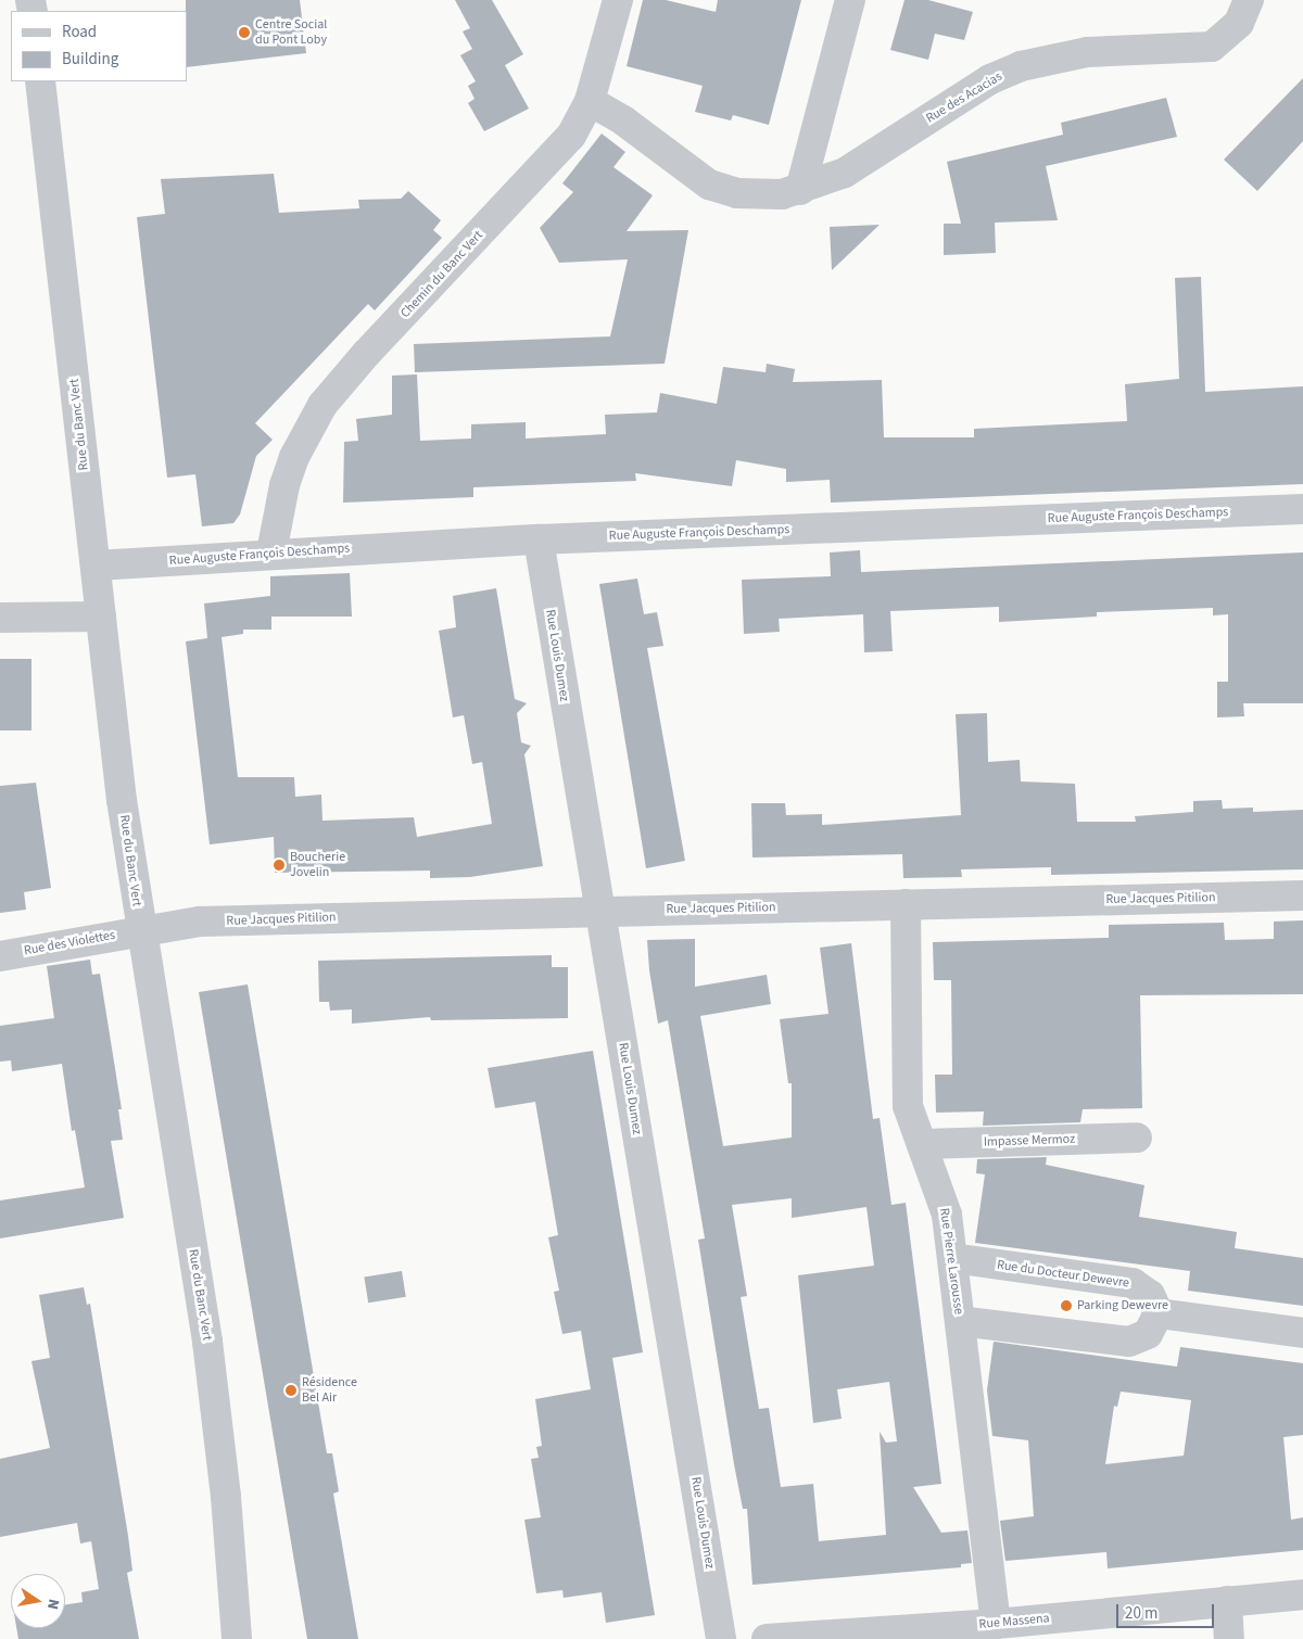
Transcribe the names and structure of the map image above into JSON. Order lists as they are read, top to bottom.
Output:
{
  "streets": {
    "street": [
      "Rue des Acacias",
      "Chemin du Banc Vert",
      "Rue du Banc Vert",
      "Rue Auguste François Deschamps",
      "Rue Louis Dumez",
      "Rue Jacques Pitilion",
      "Rue des Violettes",
      "Impasse Mermoz",
      "Rue Pierre Larousse",
      "Rue du Docteur Dewevre",
      "Rue Massena"
    ]
  },
  "crossings": [
    ["Rue des Acacias", "Chemin du Banc Vert"],
    ["Chemin du Banc Vert", "Rue Auguste François Deschamps"],
    ["Rue du Banc Vert", "Rue Auguste François Deschamps"],
    ["Rue du Banc Vert", "Rue Jacques Pitilion"],
    ["Rue du Banc Vert", "Rue des Violettes"],
    ["Rue Auguste François Deschamps", "Rue Louis Dumez"],
    ["Rue Louis Dumez", "Rue Jacques Pitilion"],
    ["Rue Jacques Pitilion", "Rue des Violettes"],
    ["Rue Jacques Pitilion", "Rue Pierre Larousse"],
    ["Impasse Mermoz", "Rue Pierre Larousse"],
    ["Rue Pierre Larousse", "Rue du Docteur Dewevre"],
    ["Rue Pierre Larousse", "Rue Massena"]
  ],
  "places": [
    "Centre Social du Pont Loby",
    "Boucherie Jovelin",
    "Parking Dewevre",
    "Résidence Bel Air"
  ],
  "legend": ["Road", "Building"],
  "scale_bar": "20 m",
  "north": "right"
}
